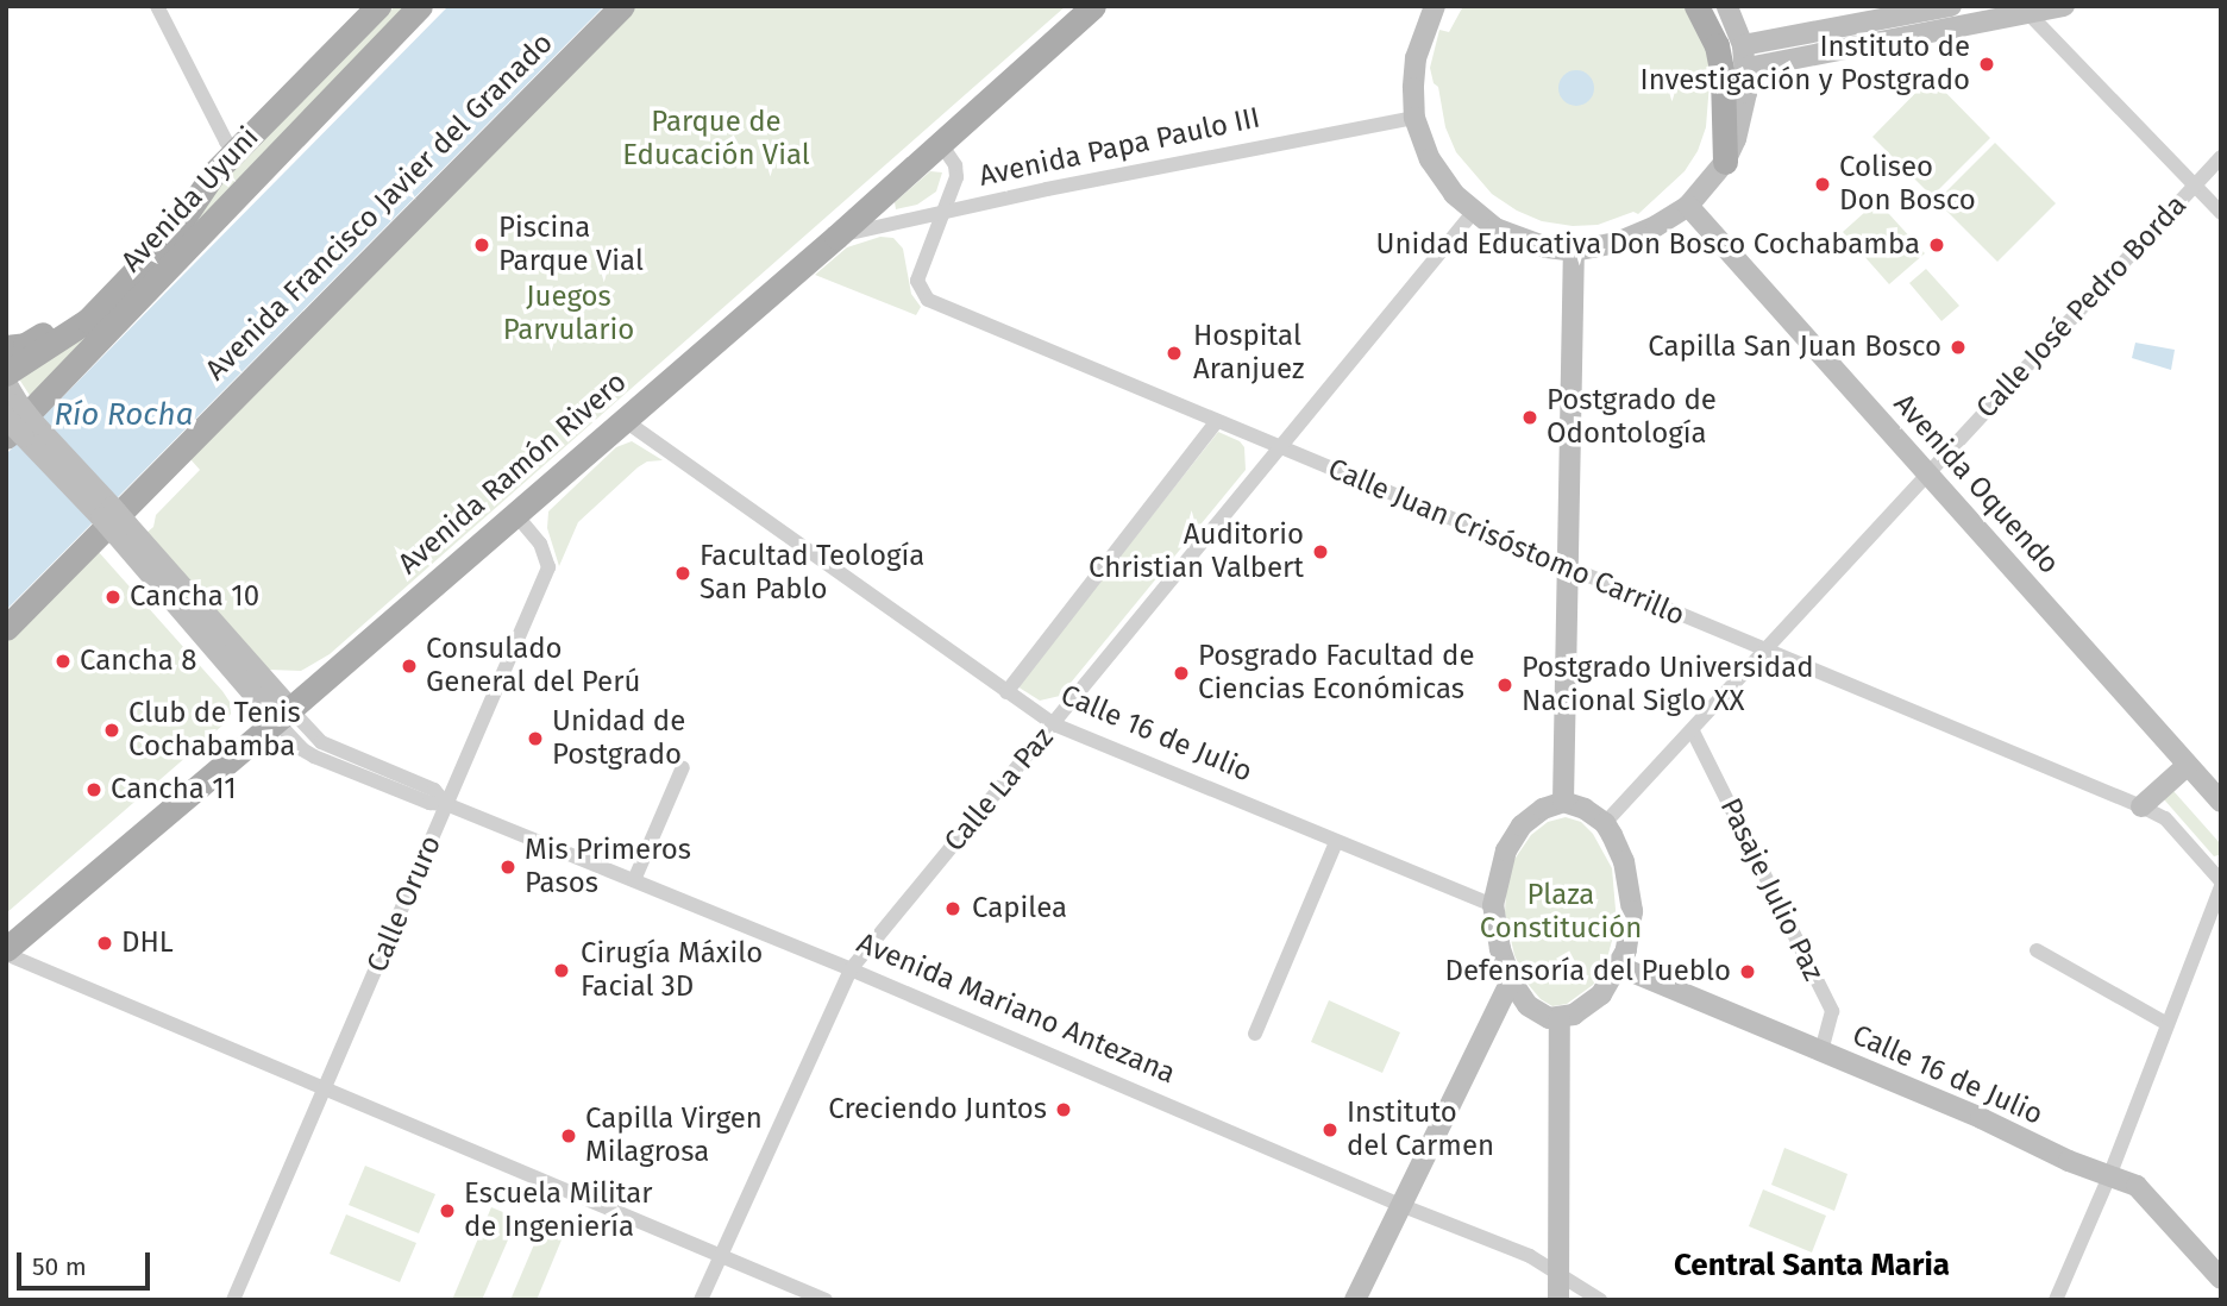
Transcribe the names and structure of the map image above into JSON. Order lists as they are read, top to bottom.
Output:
{
  "streets": {
    "main road": [
      "Avenida Uyuni",
      "Avenida Francisco Javier del Granado",
      "Avenida Ramón Rivero",
      "Avenida Oquendo",
      "Calle 16 de Julio",
      "Avenida Mariano Antezana"
    ],
    "street": [
      "Avenida Papa Paulo III",
      "Calle José Pedro Borda",
      "Calle Juan Crisóstomo Carrillo",
      "Calle La Paz",
      "Pasaje Julio Paz",
      "Calle Oruro"
    ]
  },
  "crossings": [
    ["Avenida Papa Paulo III", "Avenida Ramón Rivero"],
    ["Avenida Papa Paulo III", "Calle Juan Crisóstomo Carrillo"],
    ["Avenida Uyuni", "Avenida Mariano Antezana"],
    ["Calle José Pedro Borda", "Avenida Oquendo"],
    ["Calle José Pedro Borda", "Calle Juan Crisóstomo Carrillo"],
    ["Calle José Pedro Borda", "Calle 16 de Julio"],
    ["Calle José Pedro Borda", "Pasaje Julio Paz"],
    ["Avenida Ramón Rivero", "Calle Juan Crisóstomo Carrillo"],
    ["Avenida Ramón Rivero", "Calle 16 de Julio"],
    ["Avenida Ramón Rivero", "Calle Oruro"],
    ["Avenida Ramón Rivero", "Avenida Mariano Antezana"],
    ["Calle Juan Crisóstomo Carrillo", "Calle La Paz"],
    ["Calle 16 de Julio", "Calle La Paz"],
    ["Calle 16 de Julio", "Pasaje Julio Paz"],
    ["Calle La Paz", "Avenida Mariano Antezana"],
    ["Calle Oruro", "Avenida Mariano Antezana"]
  ],
  "districts": ["Central Santa Maria"],
  "water": ["Río Rocha"],
  "parks": ["Parque de Educación Vial", "Juegos Parvulario", "Plaza Constitución"],
  "places": [
    "Instituto de Investigación y Postgrado",
    "Coliseo Don Bosco",
    "Piscina Parque Vial",
    "Unidad Educativa Don Bosco Cochabamba",
    "Capilla San Juan Bosco",
    "Hospital Aranjuez",
    "Postgrado de Odontología",
    "Auditorio Christian Valbert",
    "Facultad Teología San Pablo",
    "Cancha 10",
    "Cancha 8",
    "Consulado General del Perú",
    "Posgrado Facultad de Ciencias Económicas",
    "Postgrado Universidad Nacional Siglo XX",
    "Club de Tenis Cochabamba",
    "Unidad de Postgrado",
    "Cancha 11",
    "Mis Primeros Pasos",
    "Capilea",
    "DHL",
    "Cirugía Máxilo Facial 3D",
    "Defensoría del Pueblo",
    "Creciendo Juntos",
    "Instituto del Carmen",
    "Capilla Virgen Milagrosa",
    "Escuela Militar de Ingeniería"
  ],
  "scale_bar": "50 m"
}
